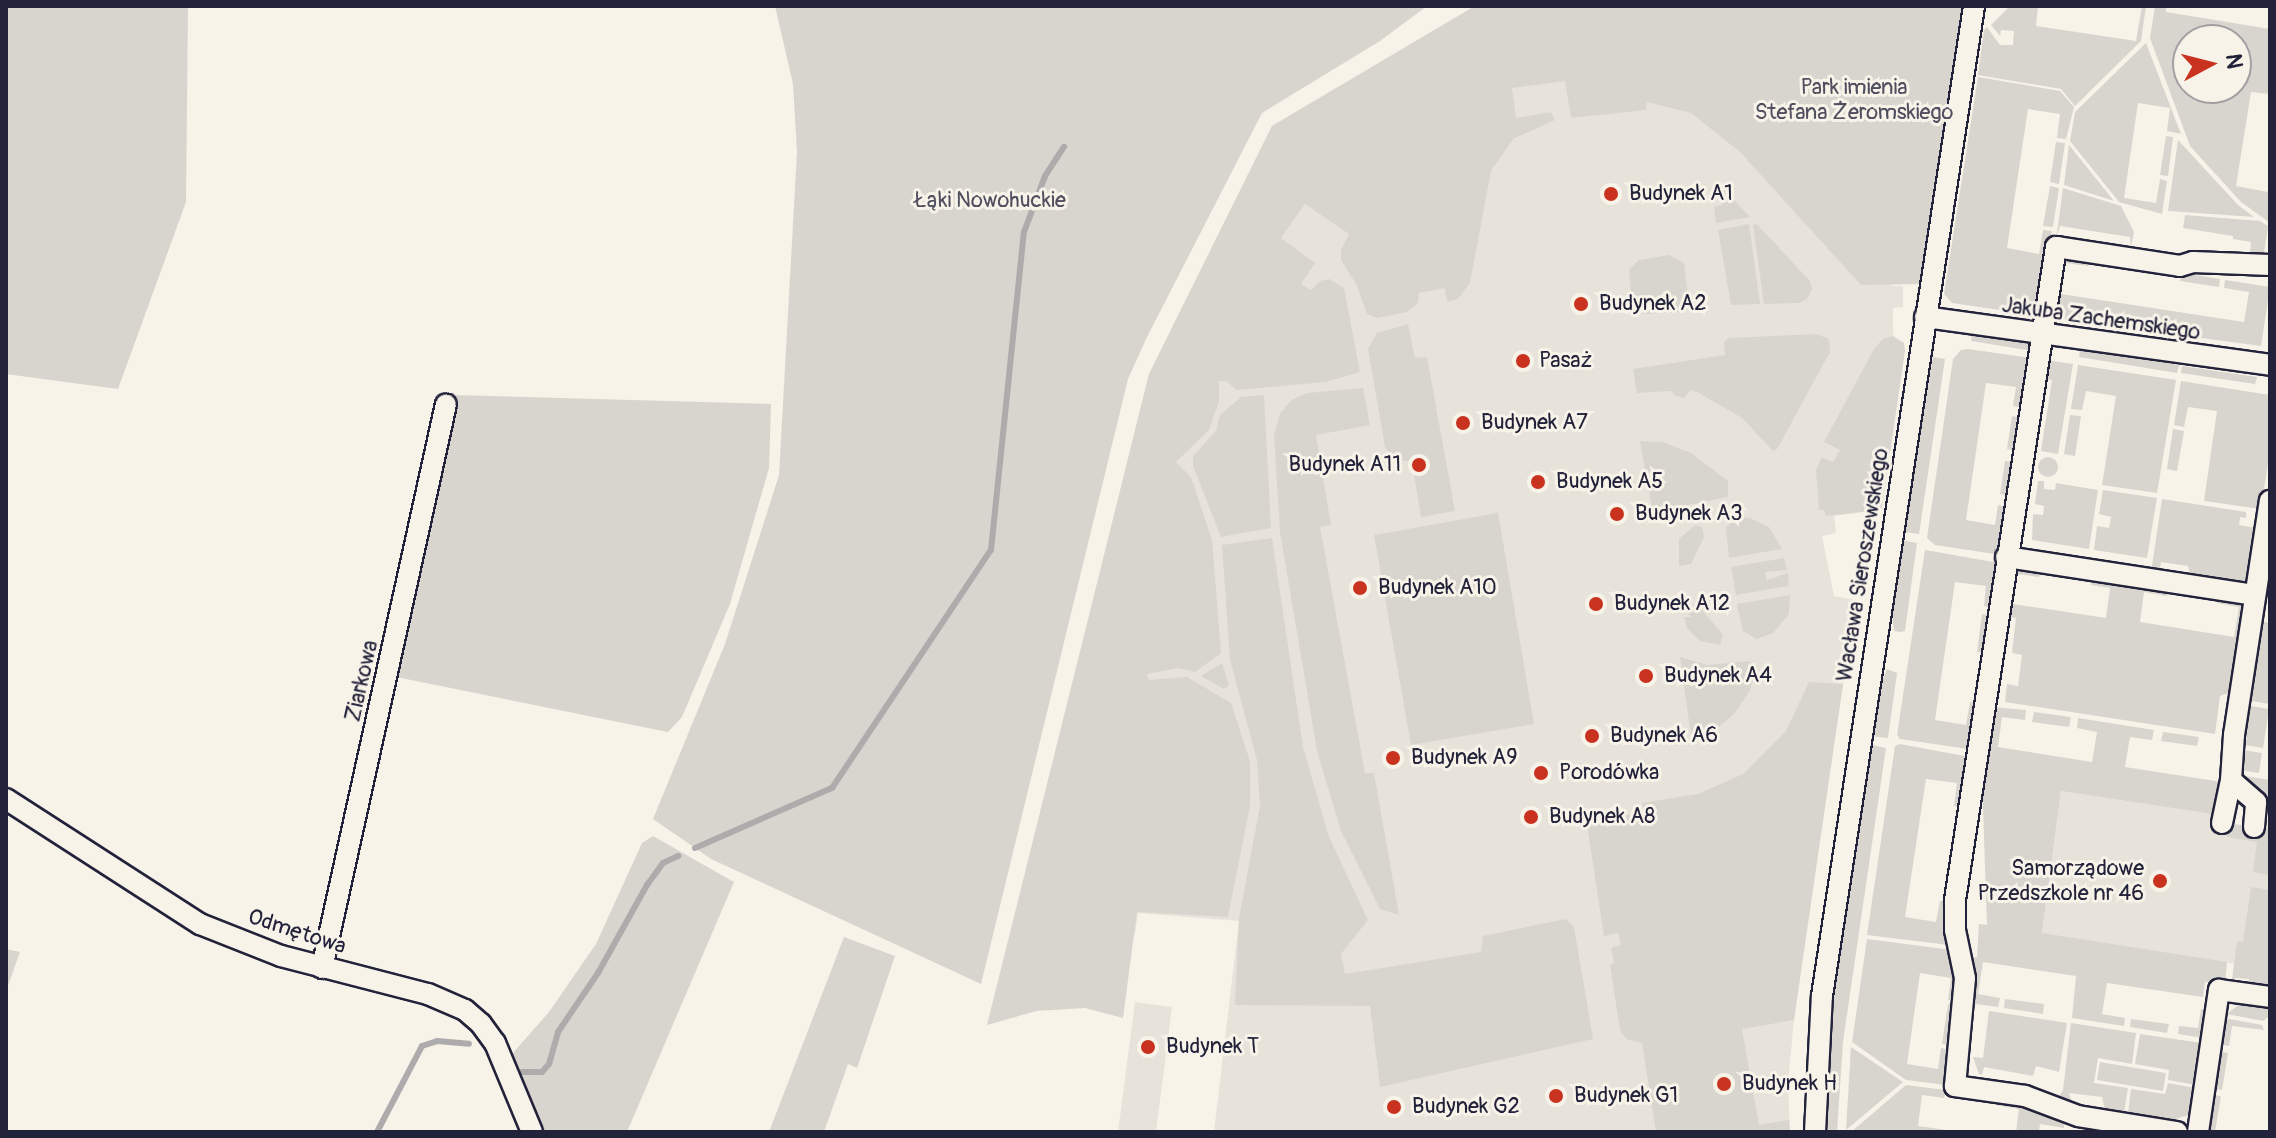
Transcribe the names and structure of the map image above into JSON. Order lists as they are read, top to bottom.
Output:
{
  "streets": {
    "street": [
      "Jakuba Zachemskiego",
      "Wacława Sieroszewskiego",
      "Ziarkowa",
      "Odmętowa"
    ]
  },
  "crossings": [
    ["Jakuba Zachemskiego", "Wacława Sieroszewskiego"],
    ["Ziarkowa", "Odmętowa"]
  ],
  "parks": ["Park imienia Stefana Żeromskiego", "Łąki Nowohuckie"],
  "places": [
    "Budynek A1",
    "Budynek A2",
    "Pasaż",
    "Budynek A7",
    "Budynek A11",
    "Budynek A5",
    "Budynek A3",
    "Budynek A10",
    "Budynek A12",
    "Budynek A4",
    "Budynek A6",
    "Budynek A9",
    "Porodówka",
    "Budynek A8",
    "Samorządowe Przedszkole nr 46",
    "Budynek T",
    "Budynek H",
    "Budynek G1",
    "Budynek G2"
  ],
  "north": "right"
}
